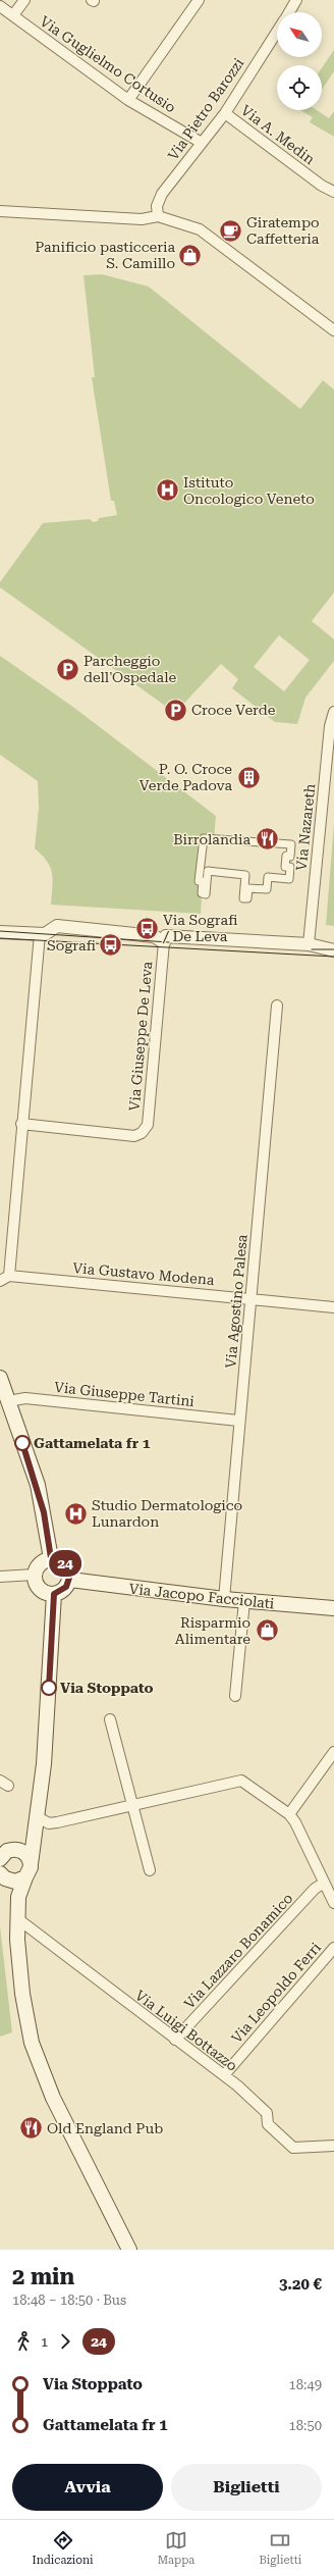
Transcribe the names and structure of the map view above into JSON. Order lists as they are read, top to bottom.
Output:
{
  "streets": {
    "main road": ["Via Jacopo Facciolati"],
    "street": [
      "Via Guglielmo Cortusio",
      "Via Pietro Barozzi",
      "Via A. Medin",
      "Via Nazareth",
      "Via Giuseppe De Leva",
      "Via Gustavo Modena",
      "Via Agostino Palesa",
      "Via Giuseppe Tartini",
      "Via Lazzaro Bonamico",
      "Via Leopoldo Ferri",
      "Via Luigi Bottazzo"
    ]
  },
  "crossings": [
    ["Via Guglielmo Cortusio", "Via Pietro Barozzi"],
    ["Via Pietro Barozzi", "Via A. Medin"],
    ["Via Gustavo Modena", "Via Agostino Palesa"],
    ["Via Agostino Palesa", "Via Giuseppe Tartini"],
    ["Via Agostino Palesa", "Via Jacopo Facciolati"],
    ["Via Lazzaro Bonamico", "Via Luigi Bottazzo"],
    ["Via Leopoldo Ferri", "Via Luigi Bottazzo"]
  ],
  "places": {
    "cafe": ["Giratempo Caffetteria"],
    "shop": ["Panificio pasticceria S. Camillo", "Risparmio Alimentare"],
    "hospital": ["Istituto Oncologico Veneto", "Studio Dermatologico Lunardon"],
    "parking": ["Parcheggio dell'Ospedale", "Croce Verde"],
    "building": ["P. O. Croce Verde Padova"],
    "restaurant": ["Birrolandia", "Old England Pub"],
    "bus stop": ["Via Sografi / De Leva", "Sografi"],
    "other": ["Gattamelata fr 1", "Via Stoppato"]
  },
  "lines": ["bus line 24"],
  "north": "top left",
  "page": {
    "on_map": "24",
    "heading": ["2 min", "18:48 – 18:50 · Bus", "3.20 €"],
    "legs": ["1", "24"],
    "list": [
      {
        "name": "Via Stoppato",
        "value": "18:49"
      },
      {
        "name": "Gattamelata fr 1",
        "value": "18:50"
      }
    ],
    "buttons": ["Avvia", "Biglietti"],
    "tabs": ["Indicazioni", "Mappa", "Biglietti"]
  }
}
